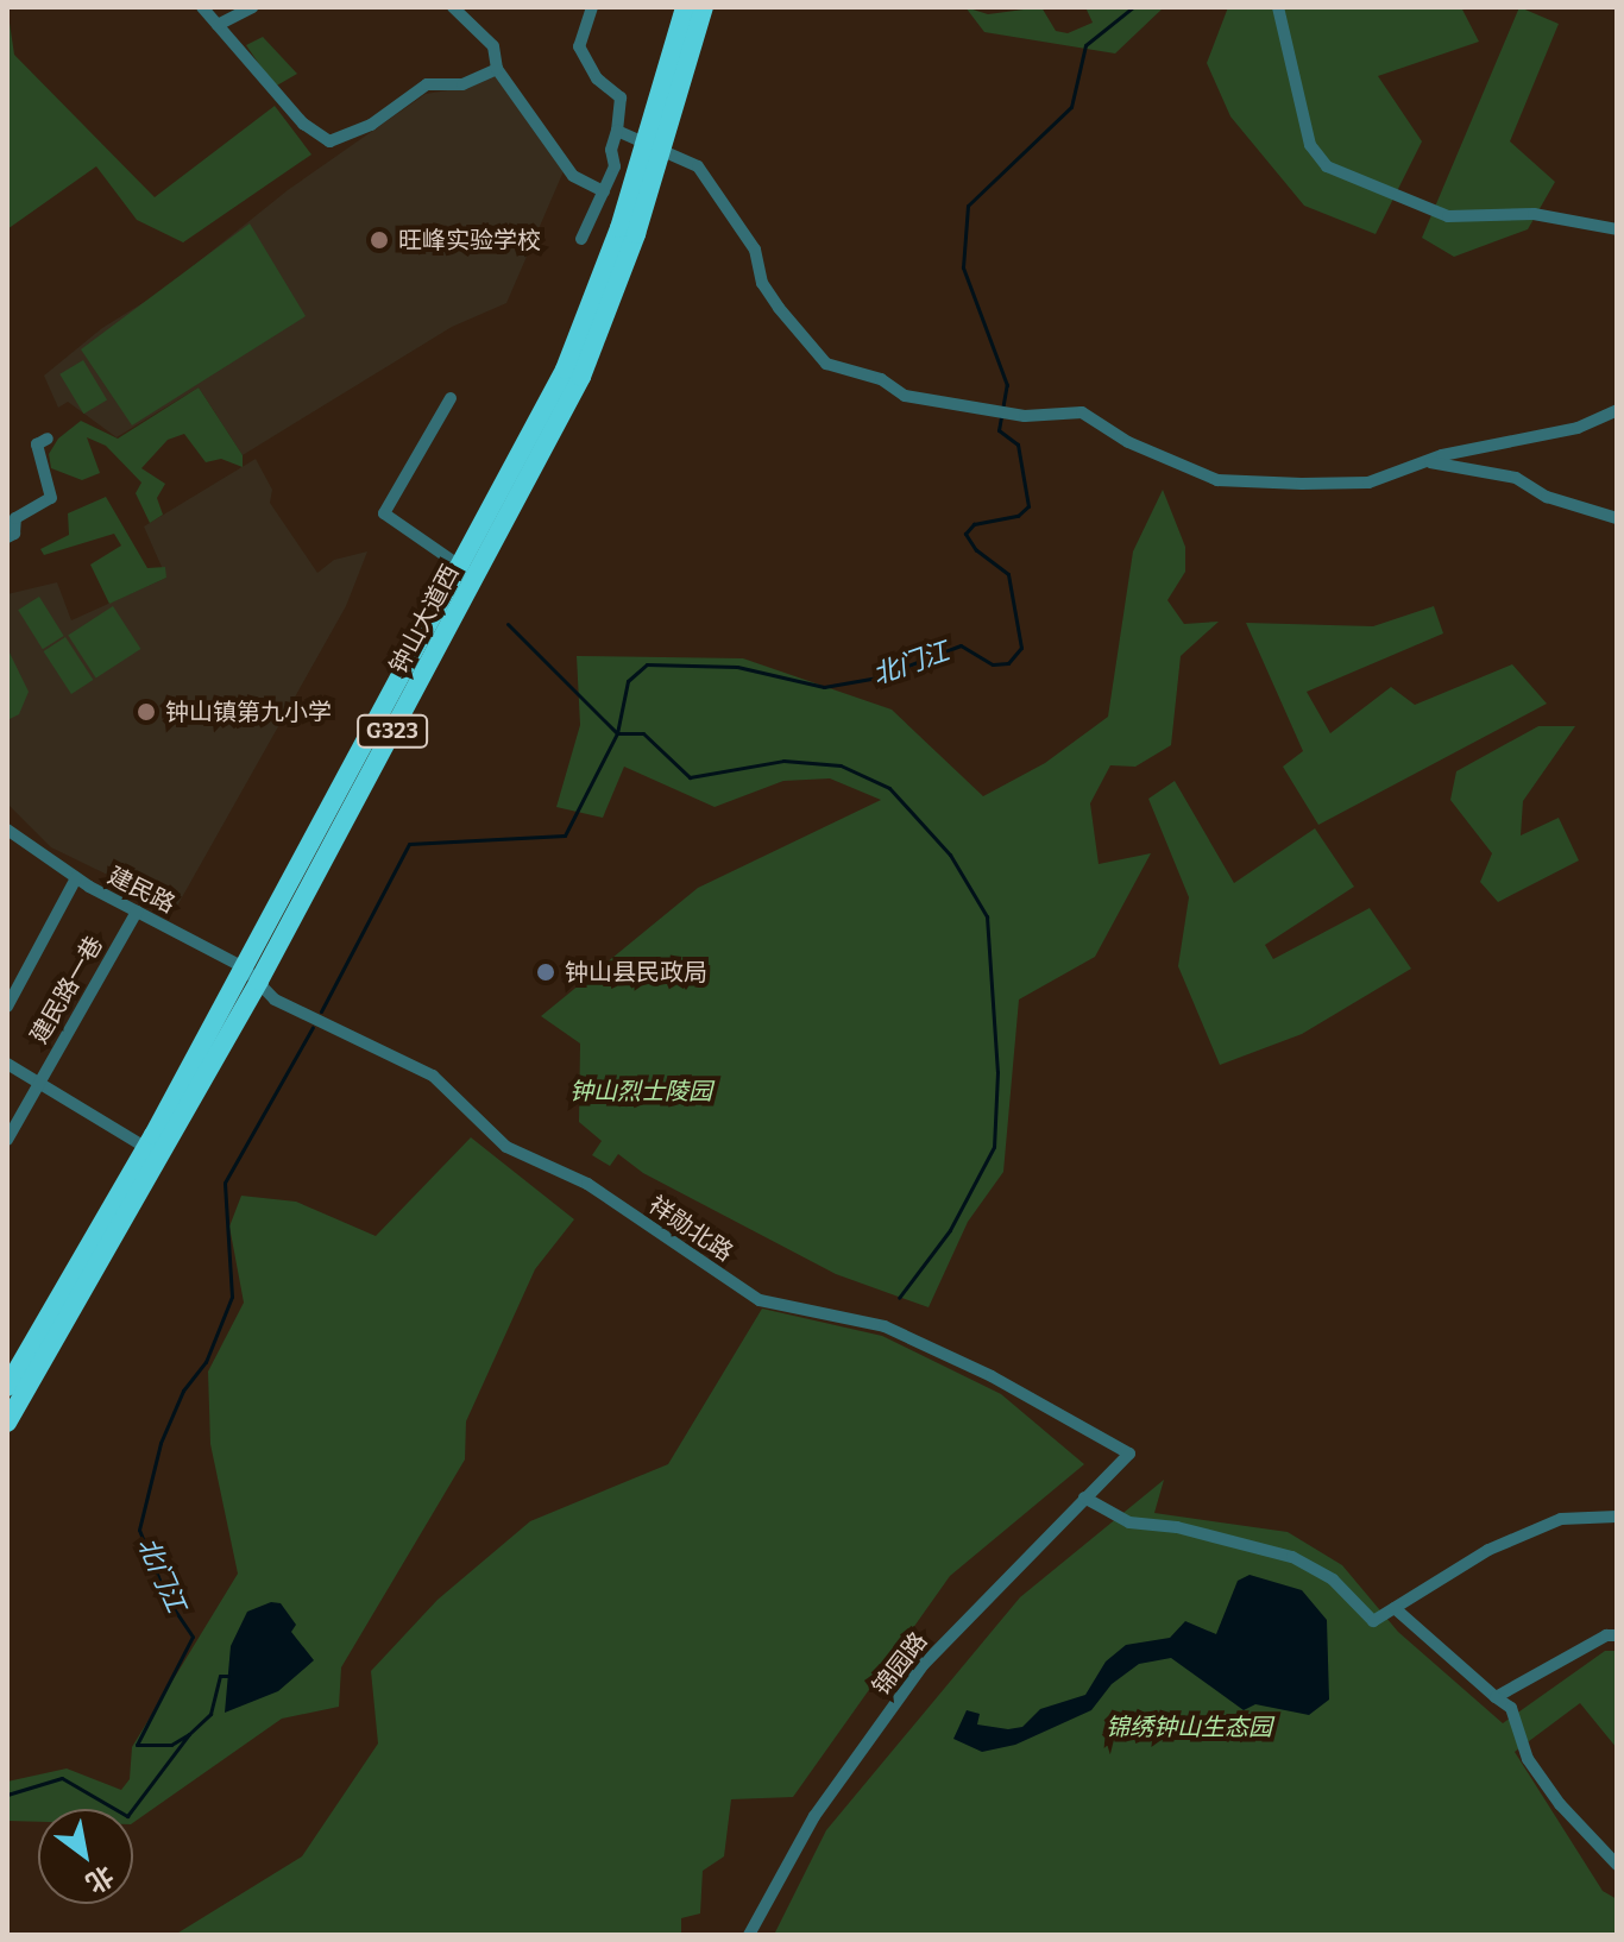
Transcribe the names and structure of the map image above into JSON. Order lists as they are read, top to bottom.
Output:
{
  "streets": {
    "highway": ["钟山大道西", "G323"],
    "street": [
      "建民路",
      "建民路一巷",
      "祥勋北路",
      "锦园路"
    ]
  },
  "crossings": [
    ["钟山大道西", "建民路"],
    ["钟山大道西", "祥勋北路"],
    ["建民路", "建民路一巷"],
    ["建民路", "祥勋北路"],
    ["祥勋北路", "锦园路"]
  ],
  "water": ["北门江"],
  "parks": ["钟山烈士陵园", "锦绣钟山生态园"],
  "places": ["旺峰实验学校", "钟山镇第九小学", "钟山县民政局"],
  "north": "bottom right"
}
